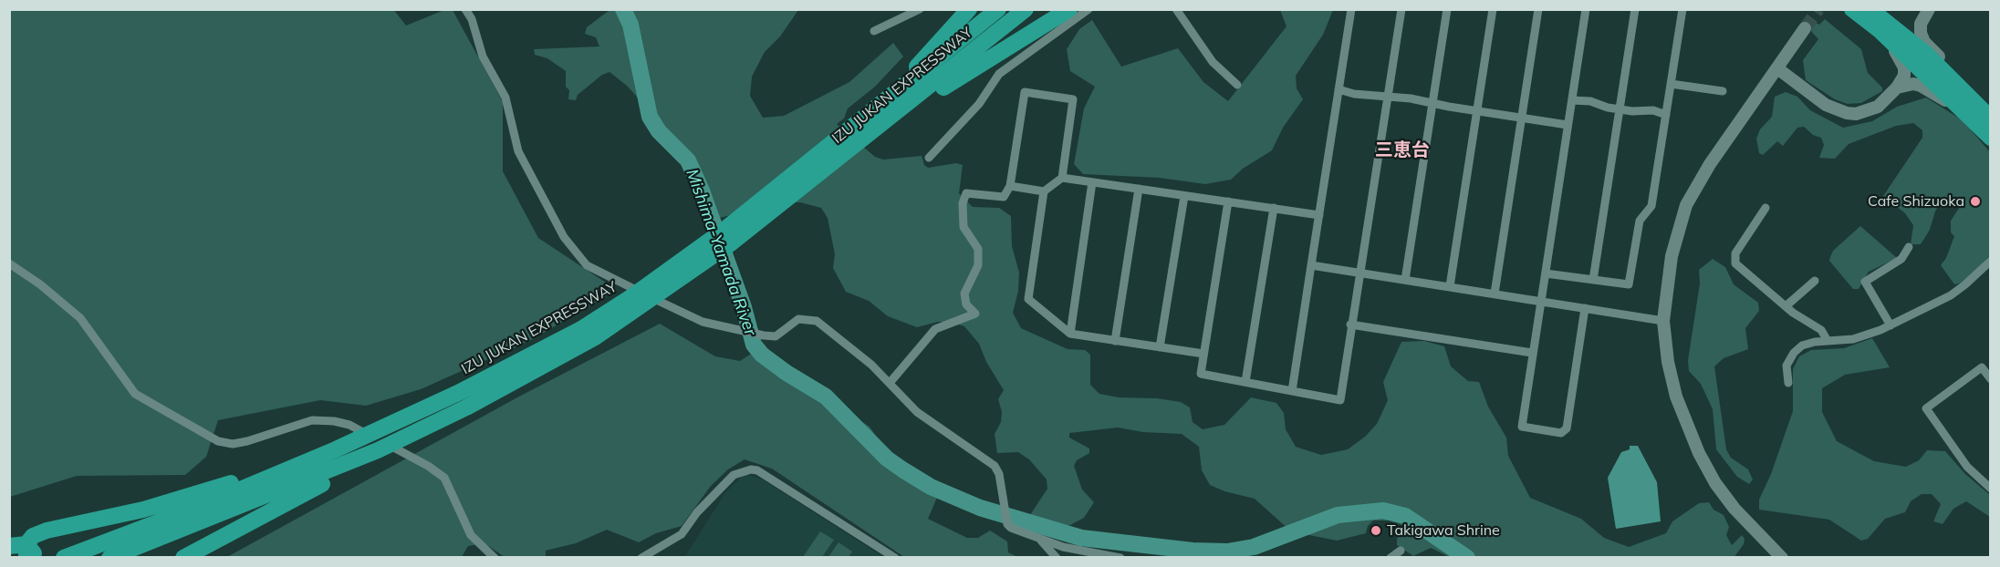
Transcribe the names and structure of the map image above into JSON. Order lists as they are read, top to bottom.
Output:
{
  "streets": {
    "highway": ["IZU JUKAN EXPRESSWAY"]
  },
  "districts": ["三恵台"],
  "water": ["Mishima-Yamada River"],
  "places": ["Cafe Shizuoka", "Takigawa Shrine"]
}
